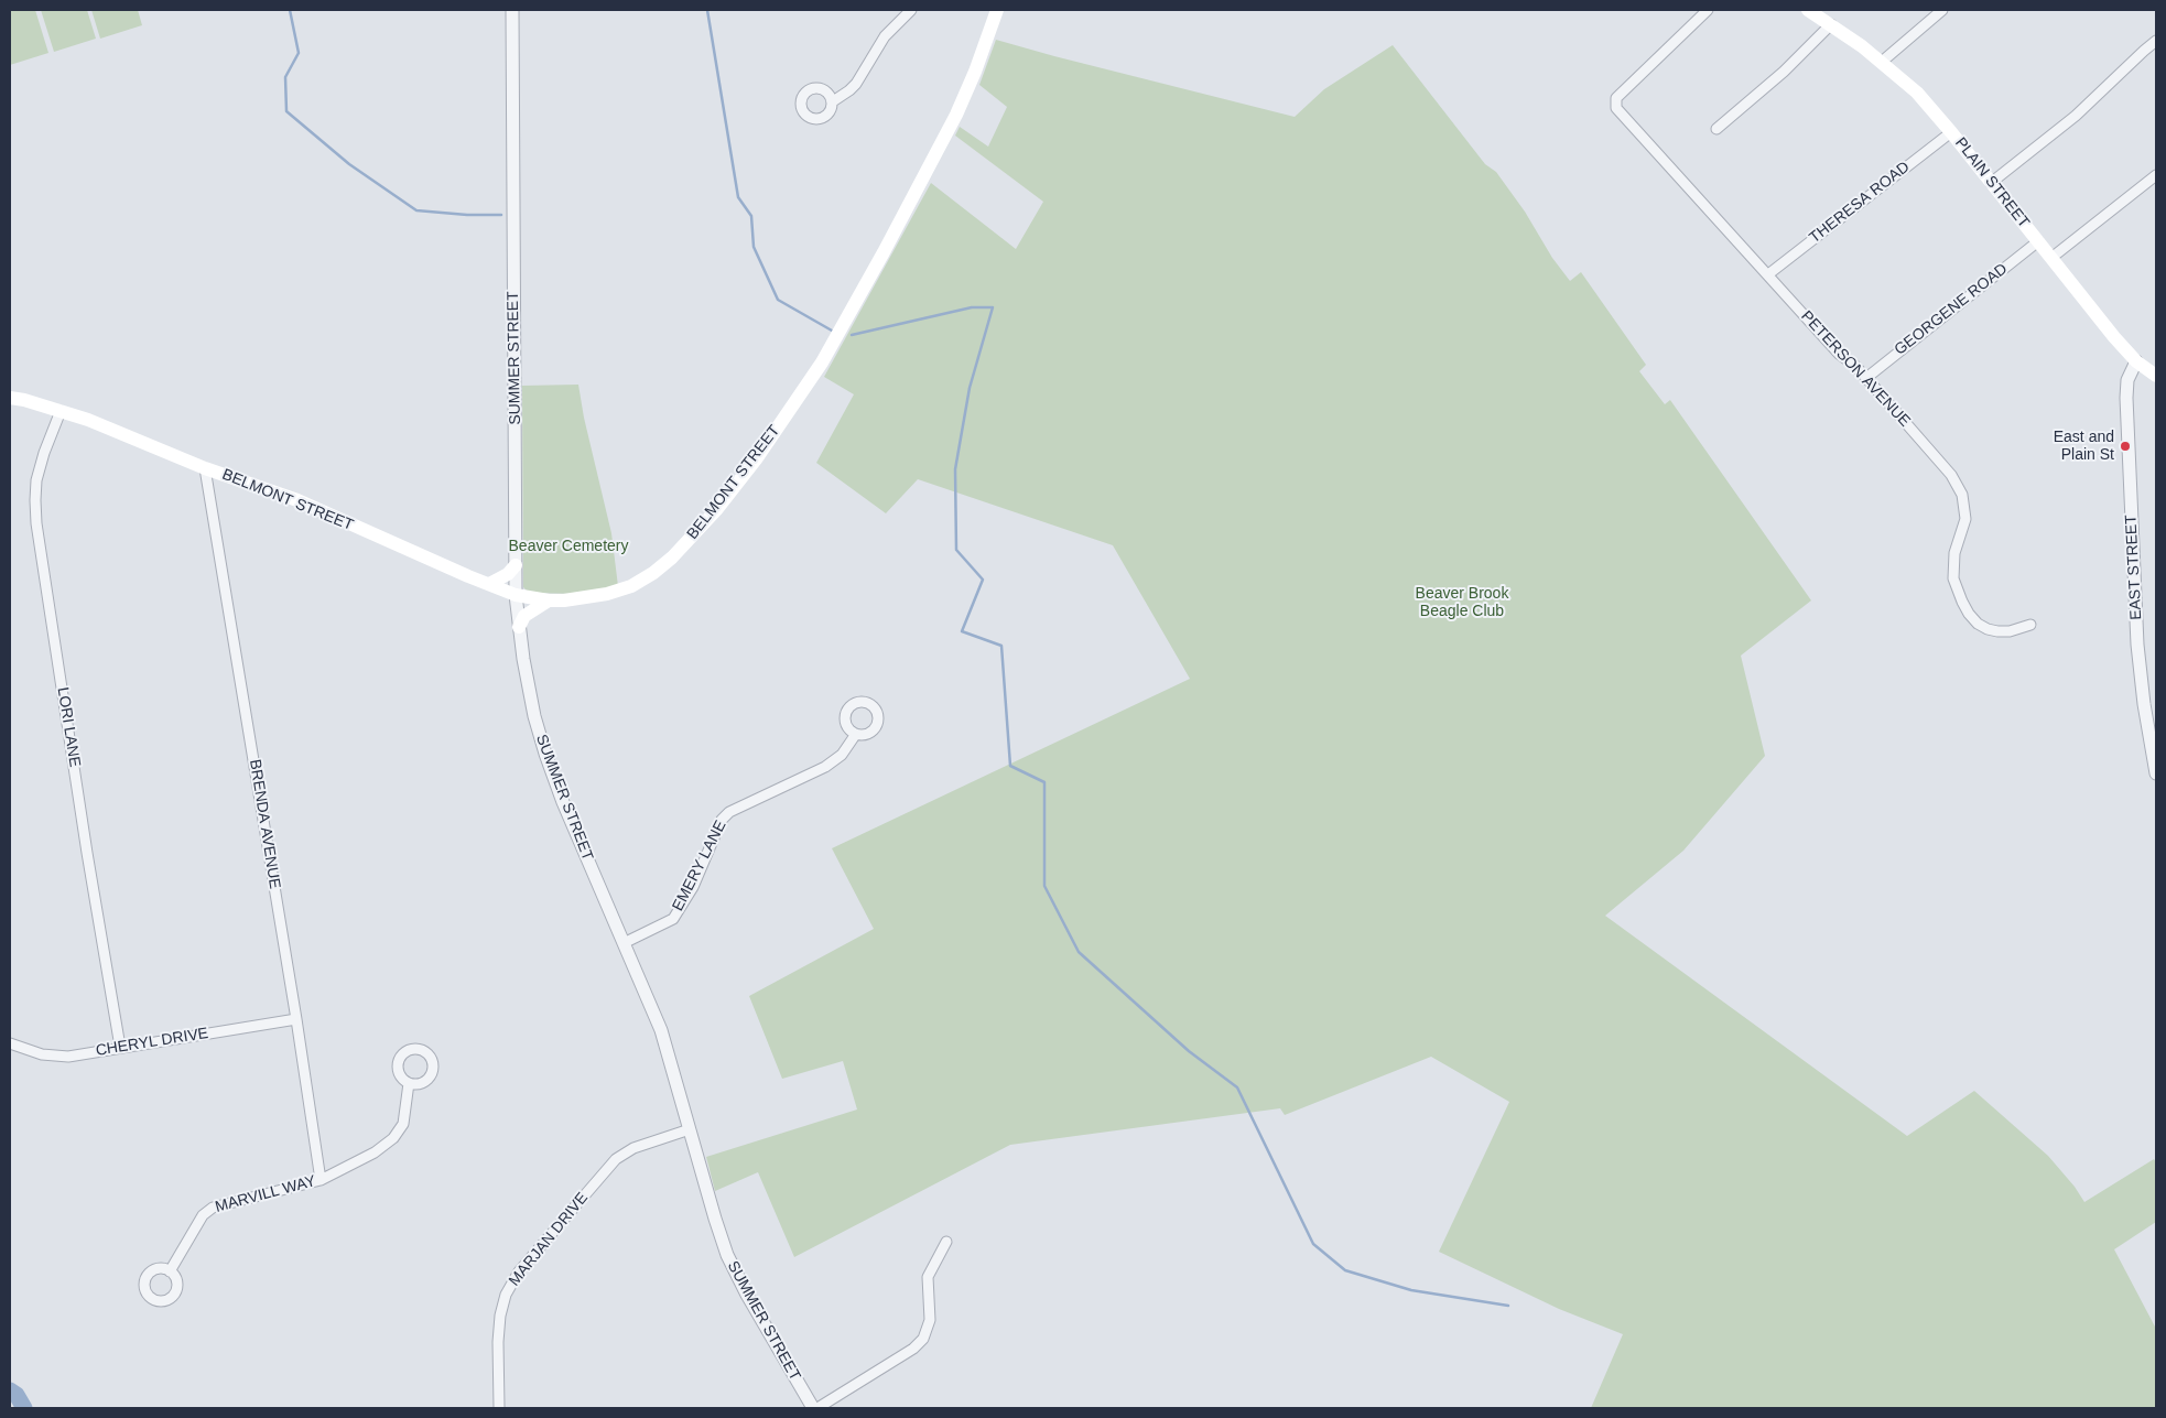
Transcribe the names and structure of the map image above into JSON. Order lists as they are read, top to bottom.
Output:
{
  "streets": {
    "main road": ["PLAIN STREET", "BELMONT STREET"],
    "street": [
      "THERESA ROAD",
      "GEORGENE ROAD",
      "SUMMER STREET",
      "PETERSON AVENUE",
      "EAST STREET",
      "LORI LANE",
      "BRENDA AVENUE",
      "EMERY LANE",
      "CHERYL DRIVE",
      "MARVILL WAY",
      "MARJAN DRIVE"
    ]
  },
  "crossings": [
    ["PLAIN STREET", "THERESA ROAD"],
    ["PLAIN STREET", "GEORGENE ROAD"],
    ["PLAIN STREET", "EAST STREET"],
    ["THERESA ROAD", "PETERSON AVENUE"],
    ["GEORGENE ROAD", "PETERSON AVENUE"],
    ["SUMMER STREET", "BELMONT STREET"],
    ["SUMMER STREET", "EMERY LANE"],
    ["SUMMER STREET", "MARJAN DRIVE"],
    ["BELMONT STREET", "LORI LANE"],
    ["BELMONT STREET", "BRENDA AVENUE"],
    ["LORI LANE", "CHERYL DRIVE"],
    ["BRENDA AVENUE", "CHERYL DRIVE"],
    ["BRENDA AVENUE", "MARVILL WAY"]
  ],
  "parks": ["Beaver Cemetery", "Beaver Brook Beagle Club"],
  "places": ["East and Plain St"]
}
